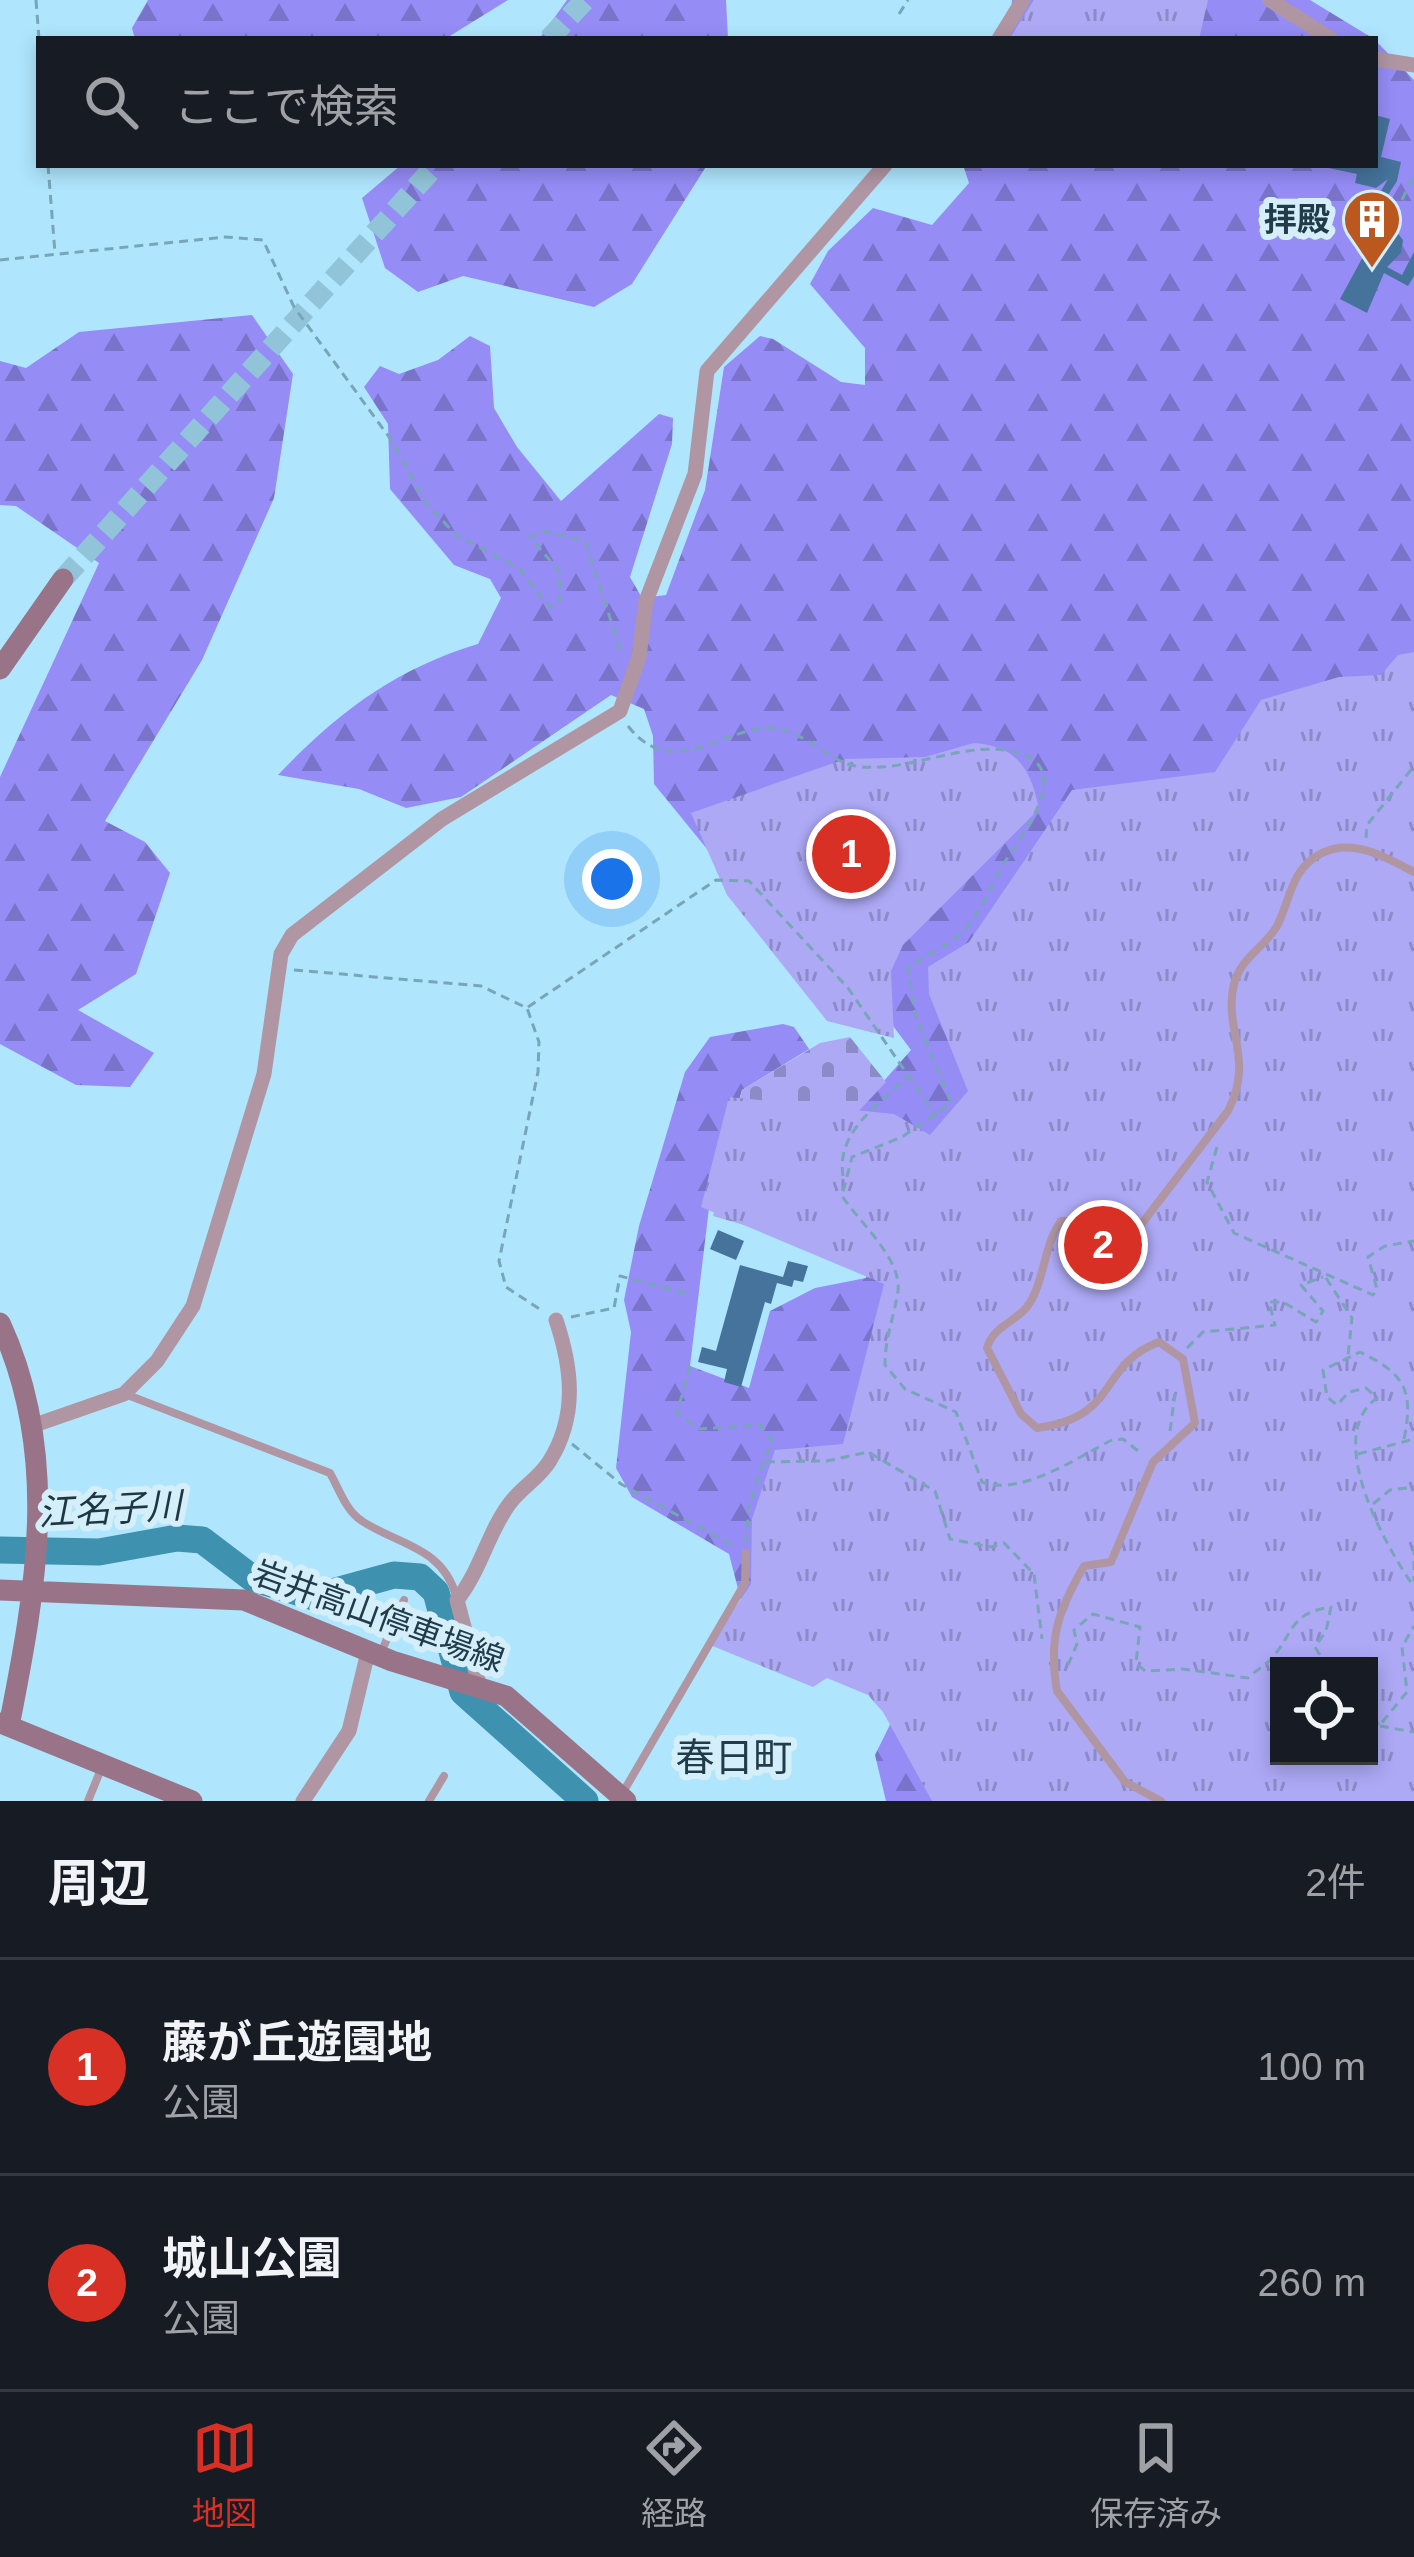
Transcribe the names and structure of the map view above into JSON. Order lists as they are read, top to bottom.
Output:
{
  "streets": {
    "street": ["岩井高山停車場線"]
  },
  "districts": ["春日町"],
  "water": ["江名子川"],
  "places": {
    "building": ["拝殿"]
  },
  "page": {
    "search": "ここで検索",
    "pins": ["1", "2"],
    "heading": ["周辺", "2件"],
    "list": [
      {
        "mark": "1",
        "name": "藤が丘遊園地",
        "note": "公園",
        "value": "100 m"
      },
      {
        "mark": "2",
        "name": "城山公園",
        "note": "公園",
        "value": "260 m"
      }
    ],
    "nav": ["地図", "経路", "保存済み"]
  }
}
